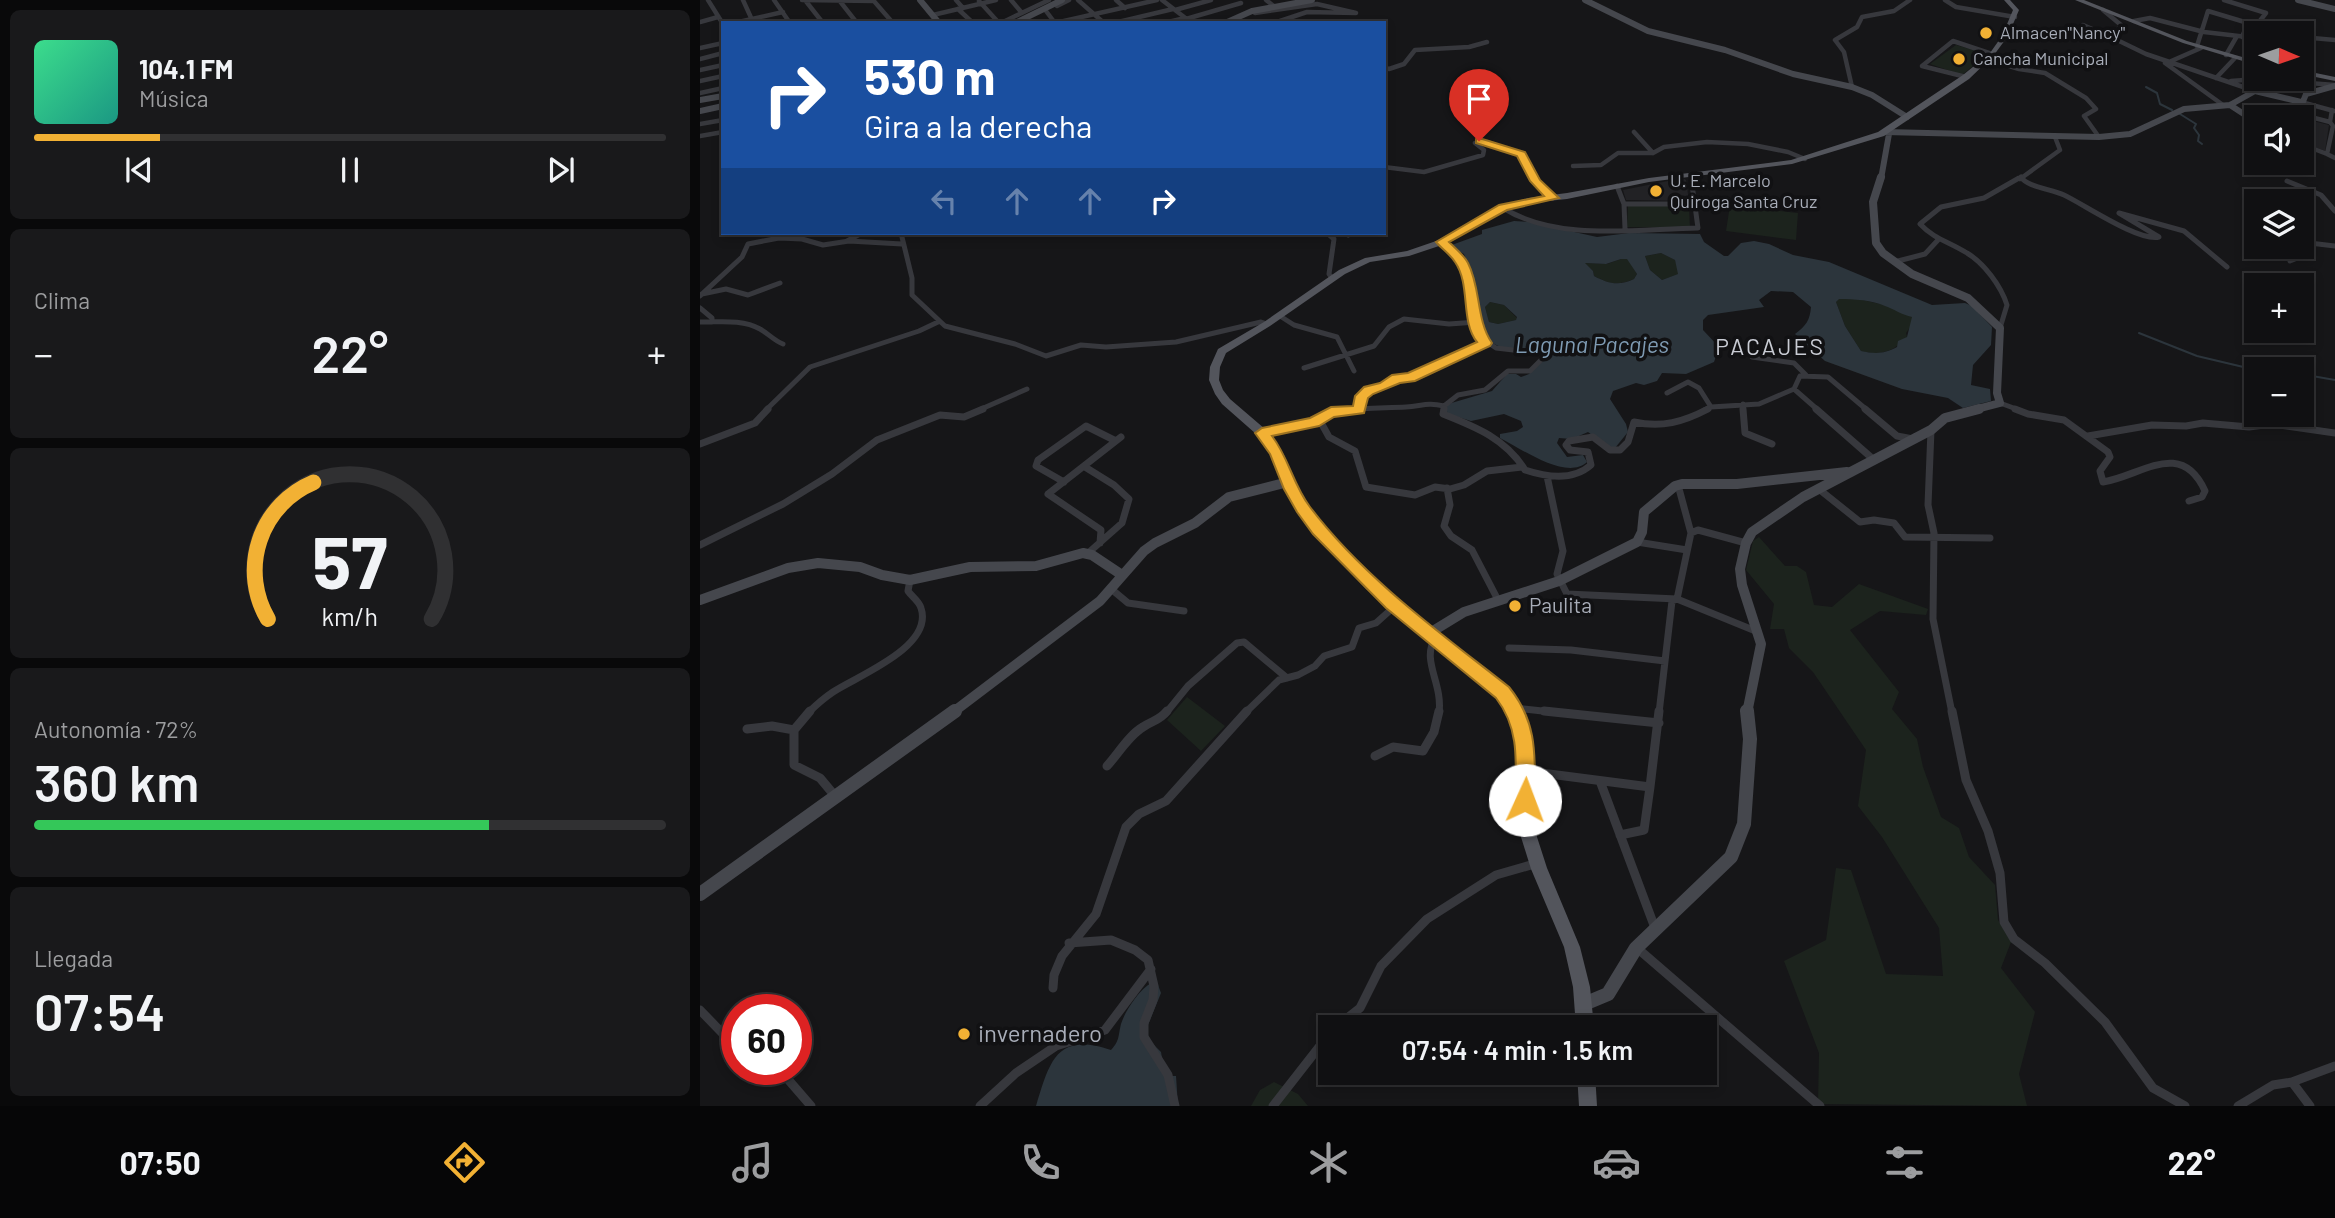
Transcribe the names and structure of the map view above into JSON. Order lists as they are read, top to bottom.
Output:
{
  "districts": ["PACAJES"],
  "water": ["Laguna Pacajes"],
  "places": [
    "Almacen\"Nancy\"",
    "Cancha Municipal",
    "U. E. Marcelo Quiroga Santa Cruz",
    "Paulita",
    "invernadero"
  ],
  "north": "right",
  "page": {
    "map_buttons": ["+", "−"],
    "turn": ["530 m", "Gira a la derecha"],
    "song": ["104.1 FM", "Música"],
    "tile": [
      "Clima",
      ["Autonomía · 72%", "360 km"],
      ["Llegada", "07:54"]
    ],
    "heat": ["−", "22°", "+"],
    "limit": "60",
    "trip": "07:54 · 4 min · 1.5 km",
    "tabs": ["07:50", "22°"],
    "gauge": ["57", "km/h"]
  }
}
